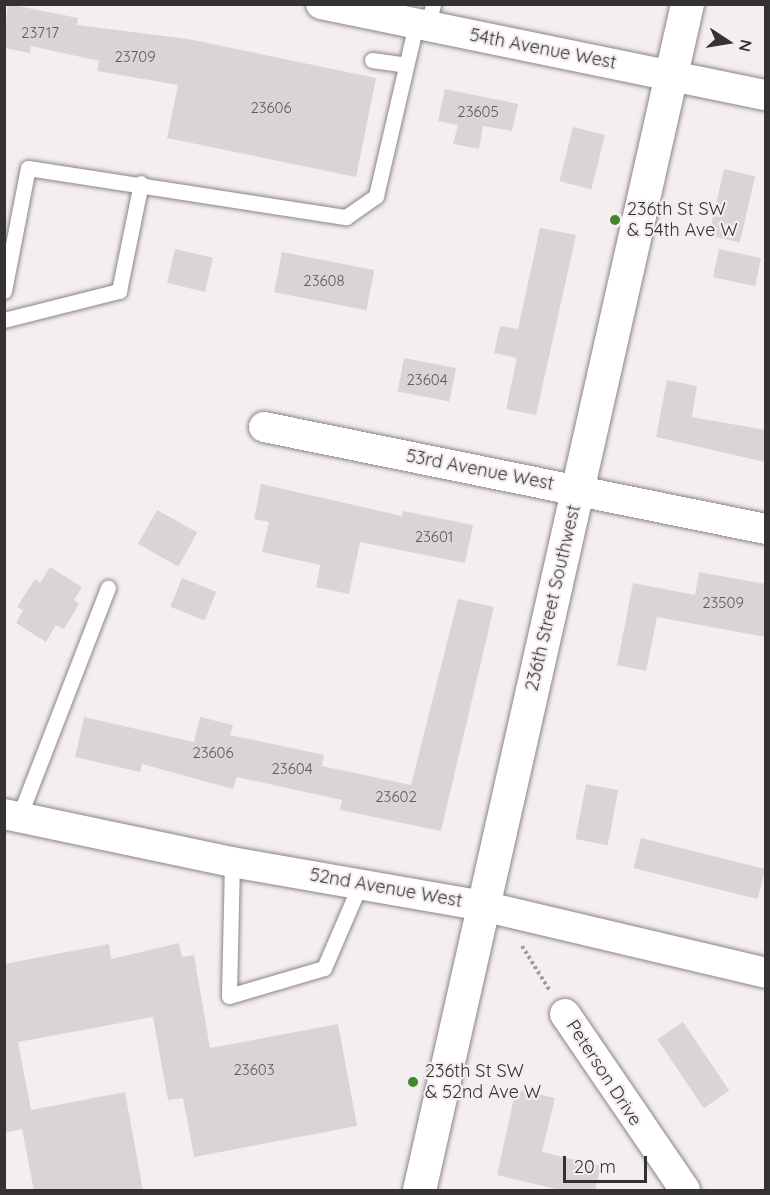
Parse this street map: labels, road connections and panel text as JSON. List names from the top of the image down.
{
  "streets": {
    "main road": ["236th Street Southwest"],
    "street": [
      "54th Avenue West",
      "53rd Avenue West",
      "52nd Avenue West",
      "Peterson Drive"
    ]
  },
  "crossings": [
    ["54th Avenue West", "236th Street Southwest"],
    ["53rd Avenue West", "236th Street Southwest"],
    ["236th Street Southwest", "52nd Avenue West"]
  ],
  "places": ["236th St SW & 54th Ave W", "236th St SW & 52nd Ave W"],
  "house_numbers": [
    "23717",
    "23709",
    "23606",
    "23605",
    "23608",
    "23604",
    "23601",
    "23509",
    "23606",
    "23604",
    "23602",
    "23603"
  ],
  "scale_bar": "20 m",
  "north": "right"
}
